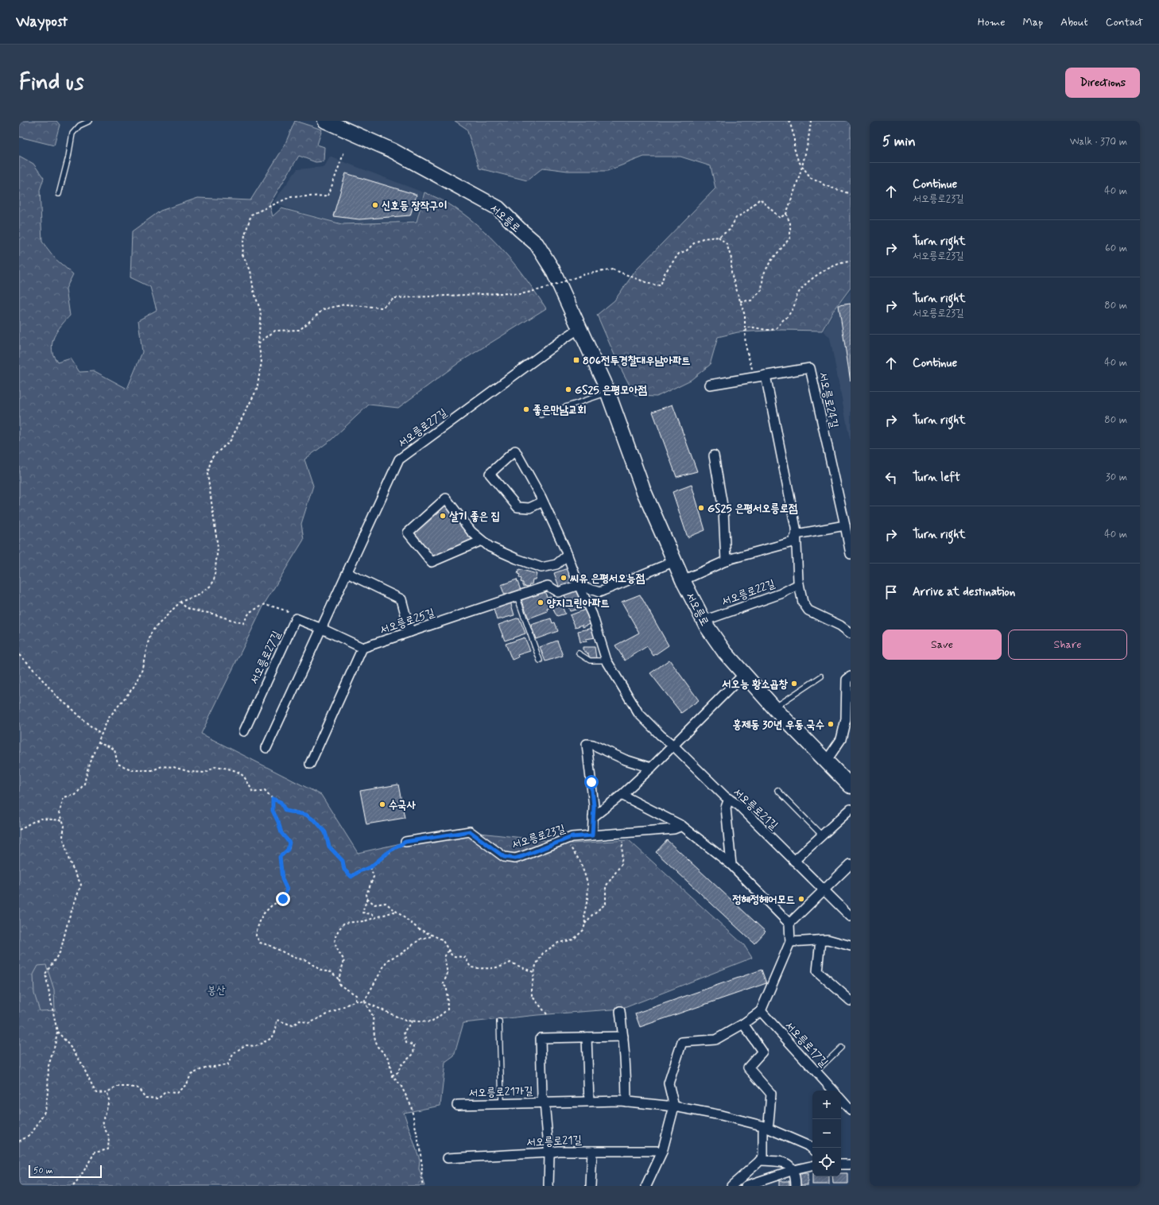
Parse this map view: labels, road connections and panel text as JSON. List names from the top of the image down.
{
  "streets": {
    "main road": ["서오릉로"],
    "street": [
      "서오릉로24길",
      "서오릉로27길",
      "서오릉로22길",
      "서오릉로25길",
      "서오릉로21길",
      "서오릉로23길",
      "서오릉로17길",
      "서오릉로21가길"
    ]
  },
  "crossings": [
    ["서오릉로", "서오릉로27길"],
    ["서오릉로", "서오릉로22길"]
  ],
  "parks": ["봉산"],
  "places": {
    "other": [
      "신호등 장작구이",
      "GS25 은평모아점",
      "좋은만남교회",
      "GS25 은평서오릉로점",
      "살기 좋은 집",
      "씨유 은평서오능점",
      "양지그린아파트",
      "서오능 황소곱창",
      "홍제동 30년 우동 국수",
      "수국사",
      "정혜정헤어모드"
    ],
    "transit": ["806전투경찰대우남아파트"]
  },
  "scale_bar": "50 m",
  "page": {
    "header": "Waypost",
    "nav": [
      "Home",
      "Map",
      "About",
      "Contact"
    ],
    "buttons": [
      "Directions",
      ["Save", "Share"]
    ],
    "title": "Find us",
    "heading": ["5 min", "Walk · 370 m"],
    "list": [
      ["Continue", "서오릉로23길", "40 m"],
      ["Turn right", "서오릉로23길", "60 m"],
      ["Turn right", "서오릉로23길", "80 m"],
      ["Continue", "40 m"],
      ["Turn right", "80 m"],
      ["Turn left", "30 m"],
      ["Turn right", "40 m"],
      "Arrive at destination"
    ],
    "map_buttons": ["+", "−"],
    "scale": "50 m"
  }
}
